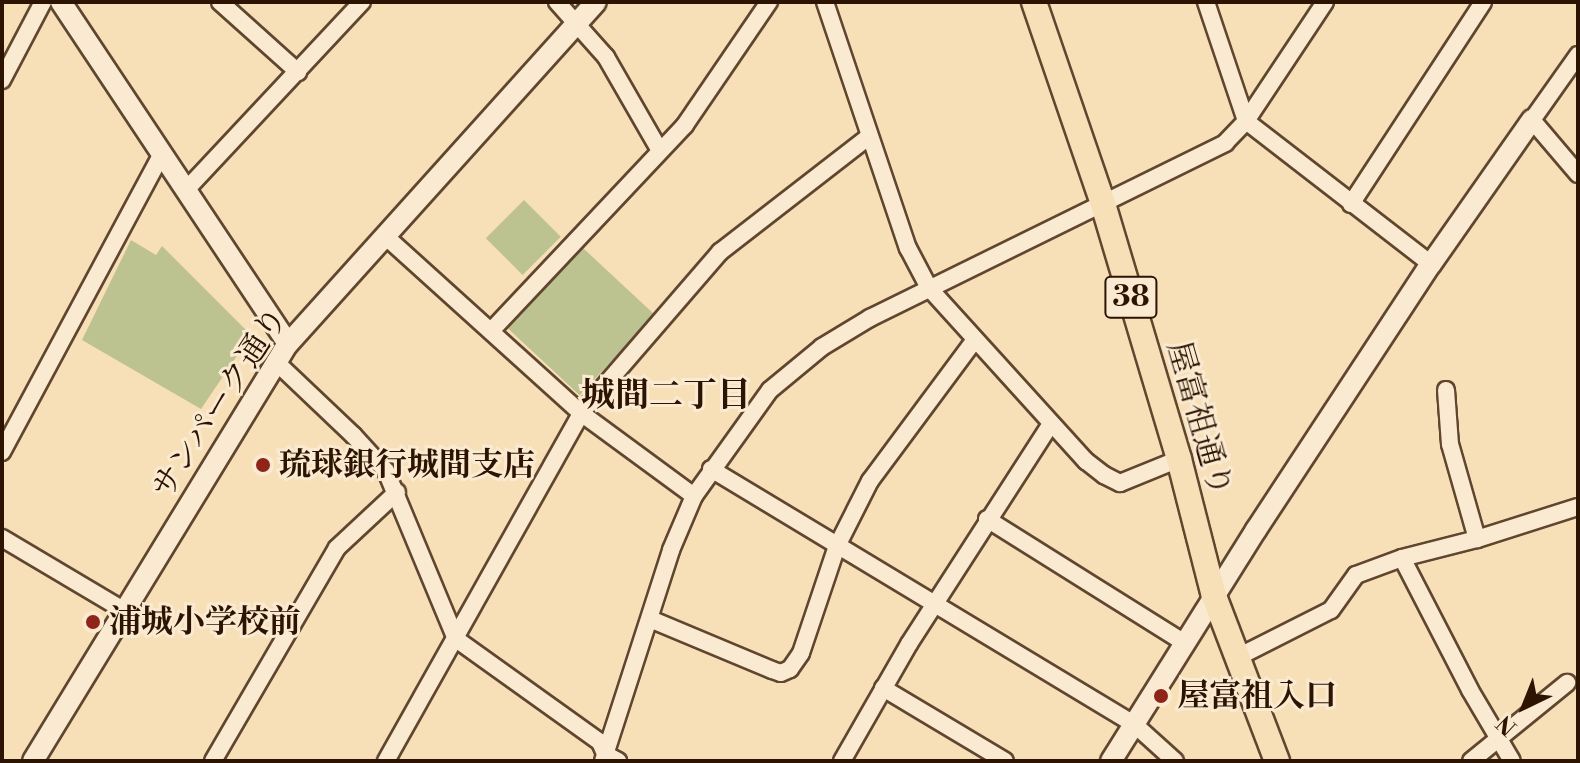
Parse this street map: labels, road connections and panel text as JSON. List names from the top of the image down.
{
  "streets": {
    "main road": ["38", "屋富祖通り"],
    "street": ["サンパーク通り"]
  },
  "districts": ["城間二丁目"],
  "places": ["琉球銀行城間支店", "浦城小学校前", "屋富祖入口"],
  "north": "bottom left"
}
